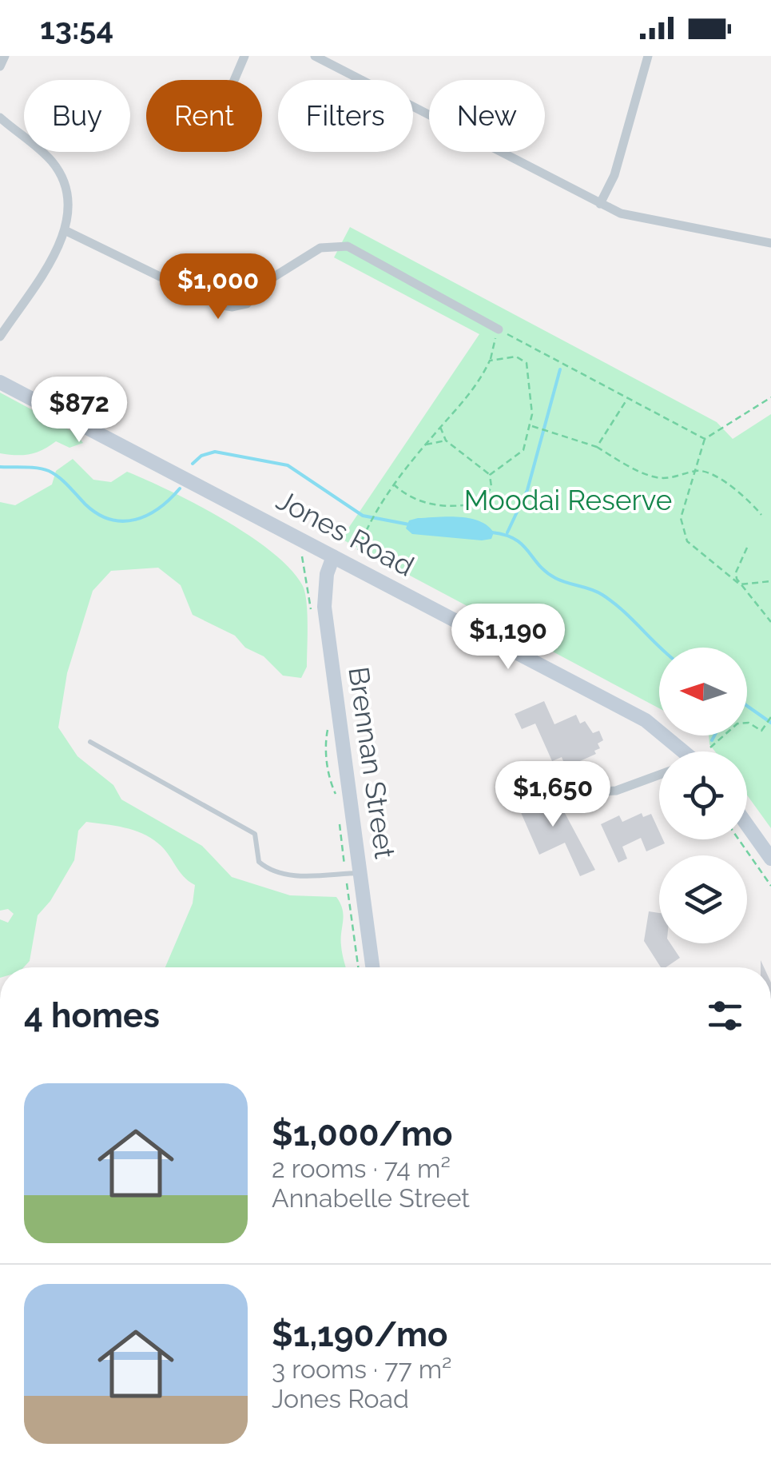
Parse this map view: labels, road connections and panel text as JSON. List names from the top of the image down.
{
  "streets": {
    "street": ["Jones Road", "Brennan Street"]
  },
  "crossings": [
    ["Jones Road", "Brennan Street"]
  ],
  "parks": ["Moodai Reserve"],
  "north": "left",
  "page": {
    "status": "13:54",
    "chip": [
      "Buy",
      "Rent",
      "Filters",
      "New"
    ],
    "price": [
      "$1,000",
      "$872",
      "$1,190",
      "$1,650"
    ],
    "heading": "4 homes",
    "list": [
      {
        "name": "$1,000/mo",
        "note": "2 rooms · 74 m² · Annabelle Street"
      },
      {
        "name": "$1,190/mo",
        "note": "3 rooms · 77 m² · Jones Road"
      }
    ]
  }
}
